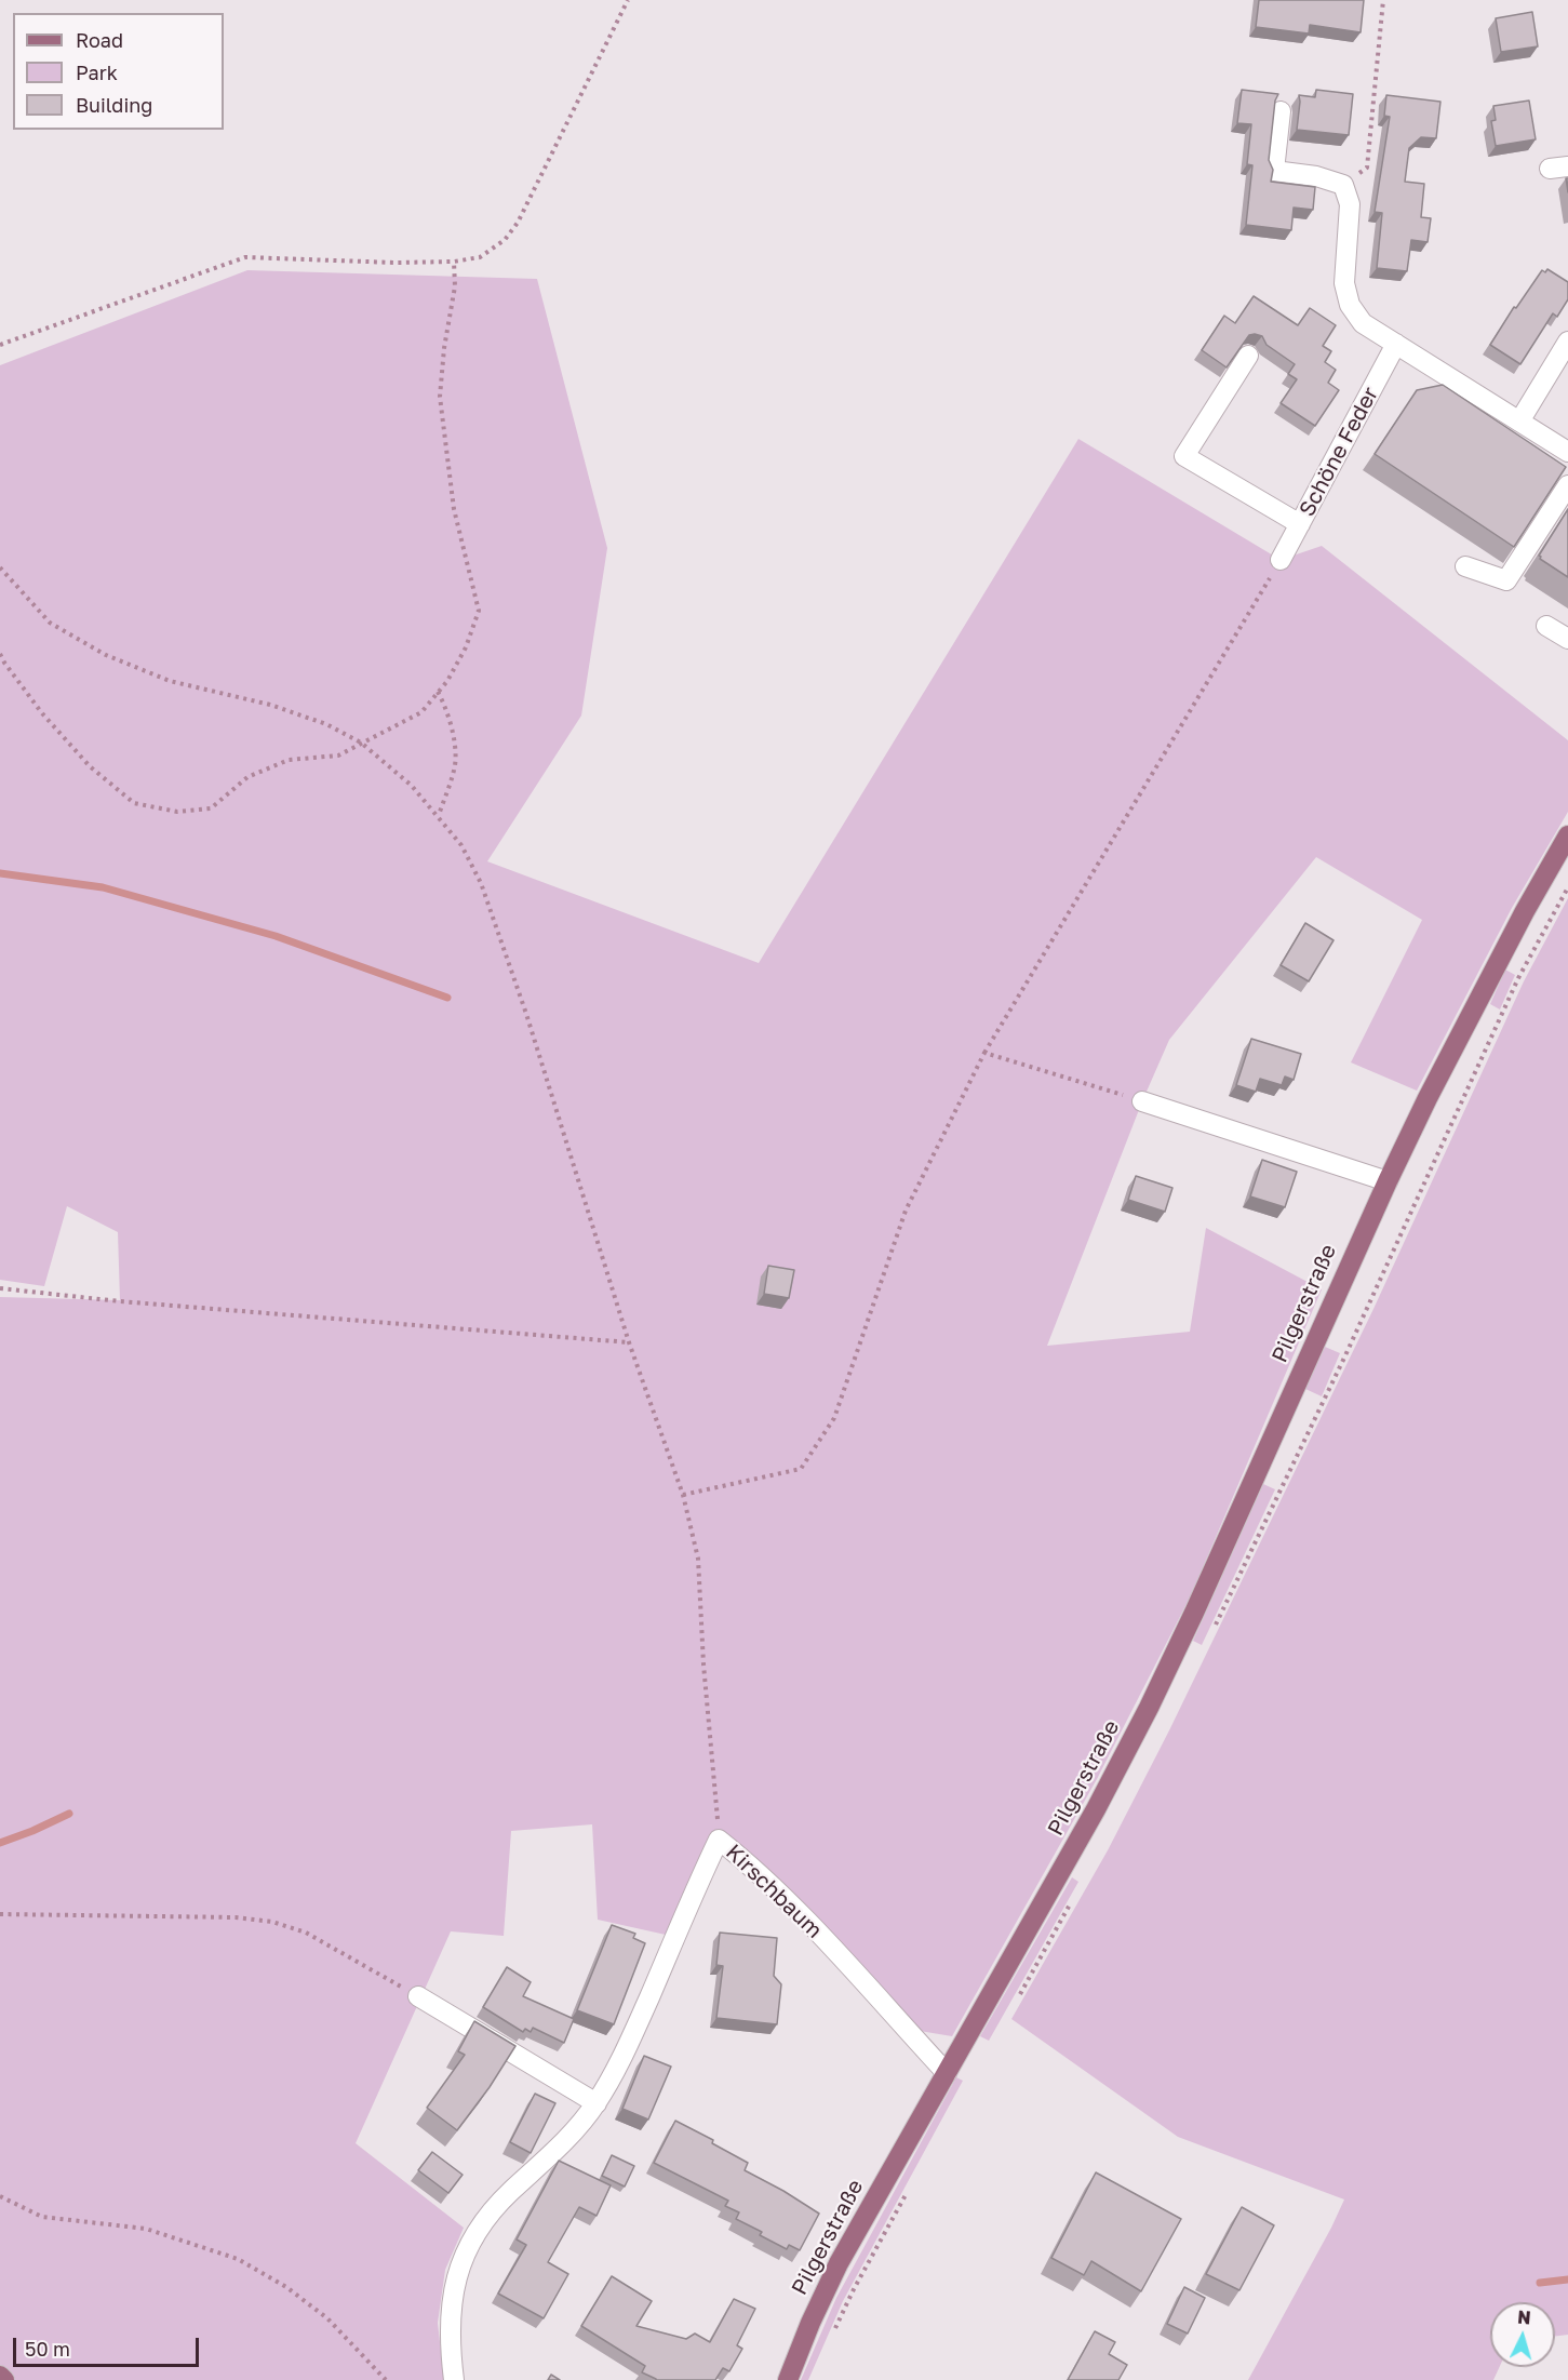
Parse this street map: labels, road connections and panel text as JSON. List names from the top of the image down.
{
  "streets": {
    "main road": ["Pilgerstraße"],
    "street": ["Schöne Feder", "Kirschbaum"]
  },
  "crossings": [
    ["Pilgerstraße", "Kirschbaum"]
  ],
  "legend": ["Road", "Park", "Building"],
  "scale_bar": "50 m",
  "north": "top"
}
